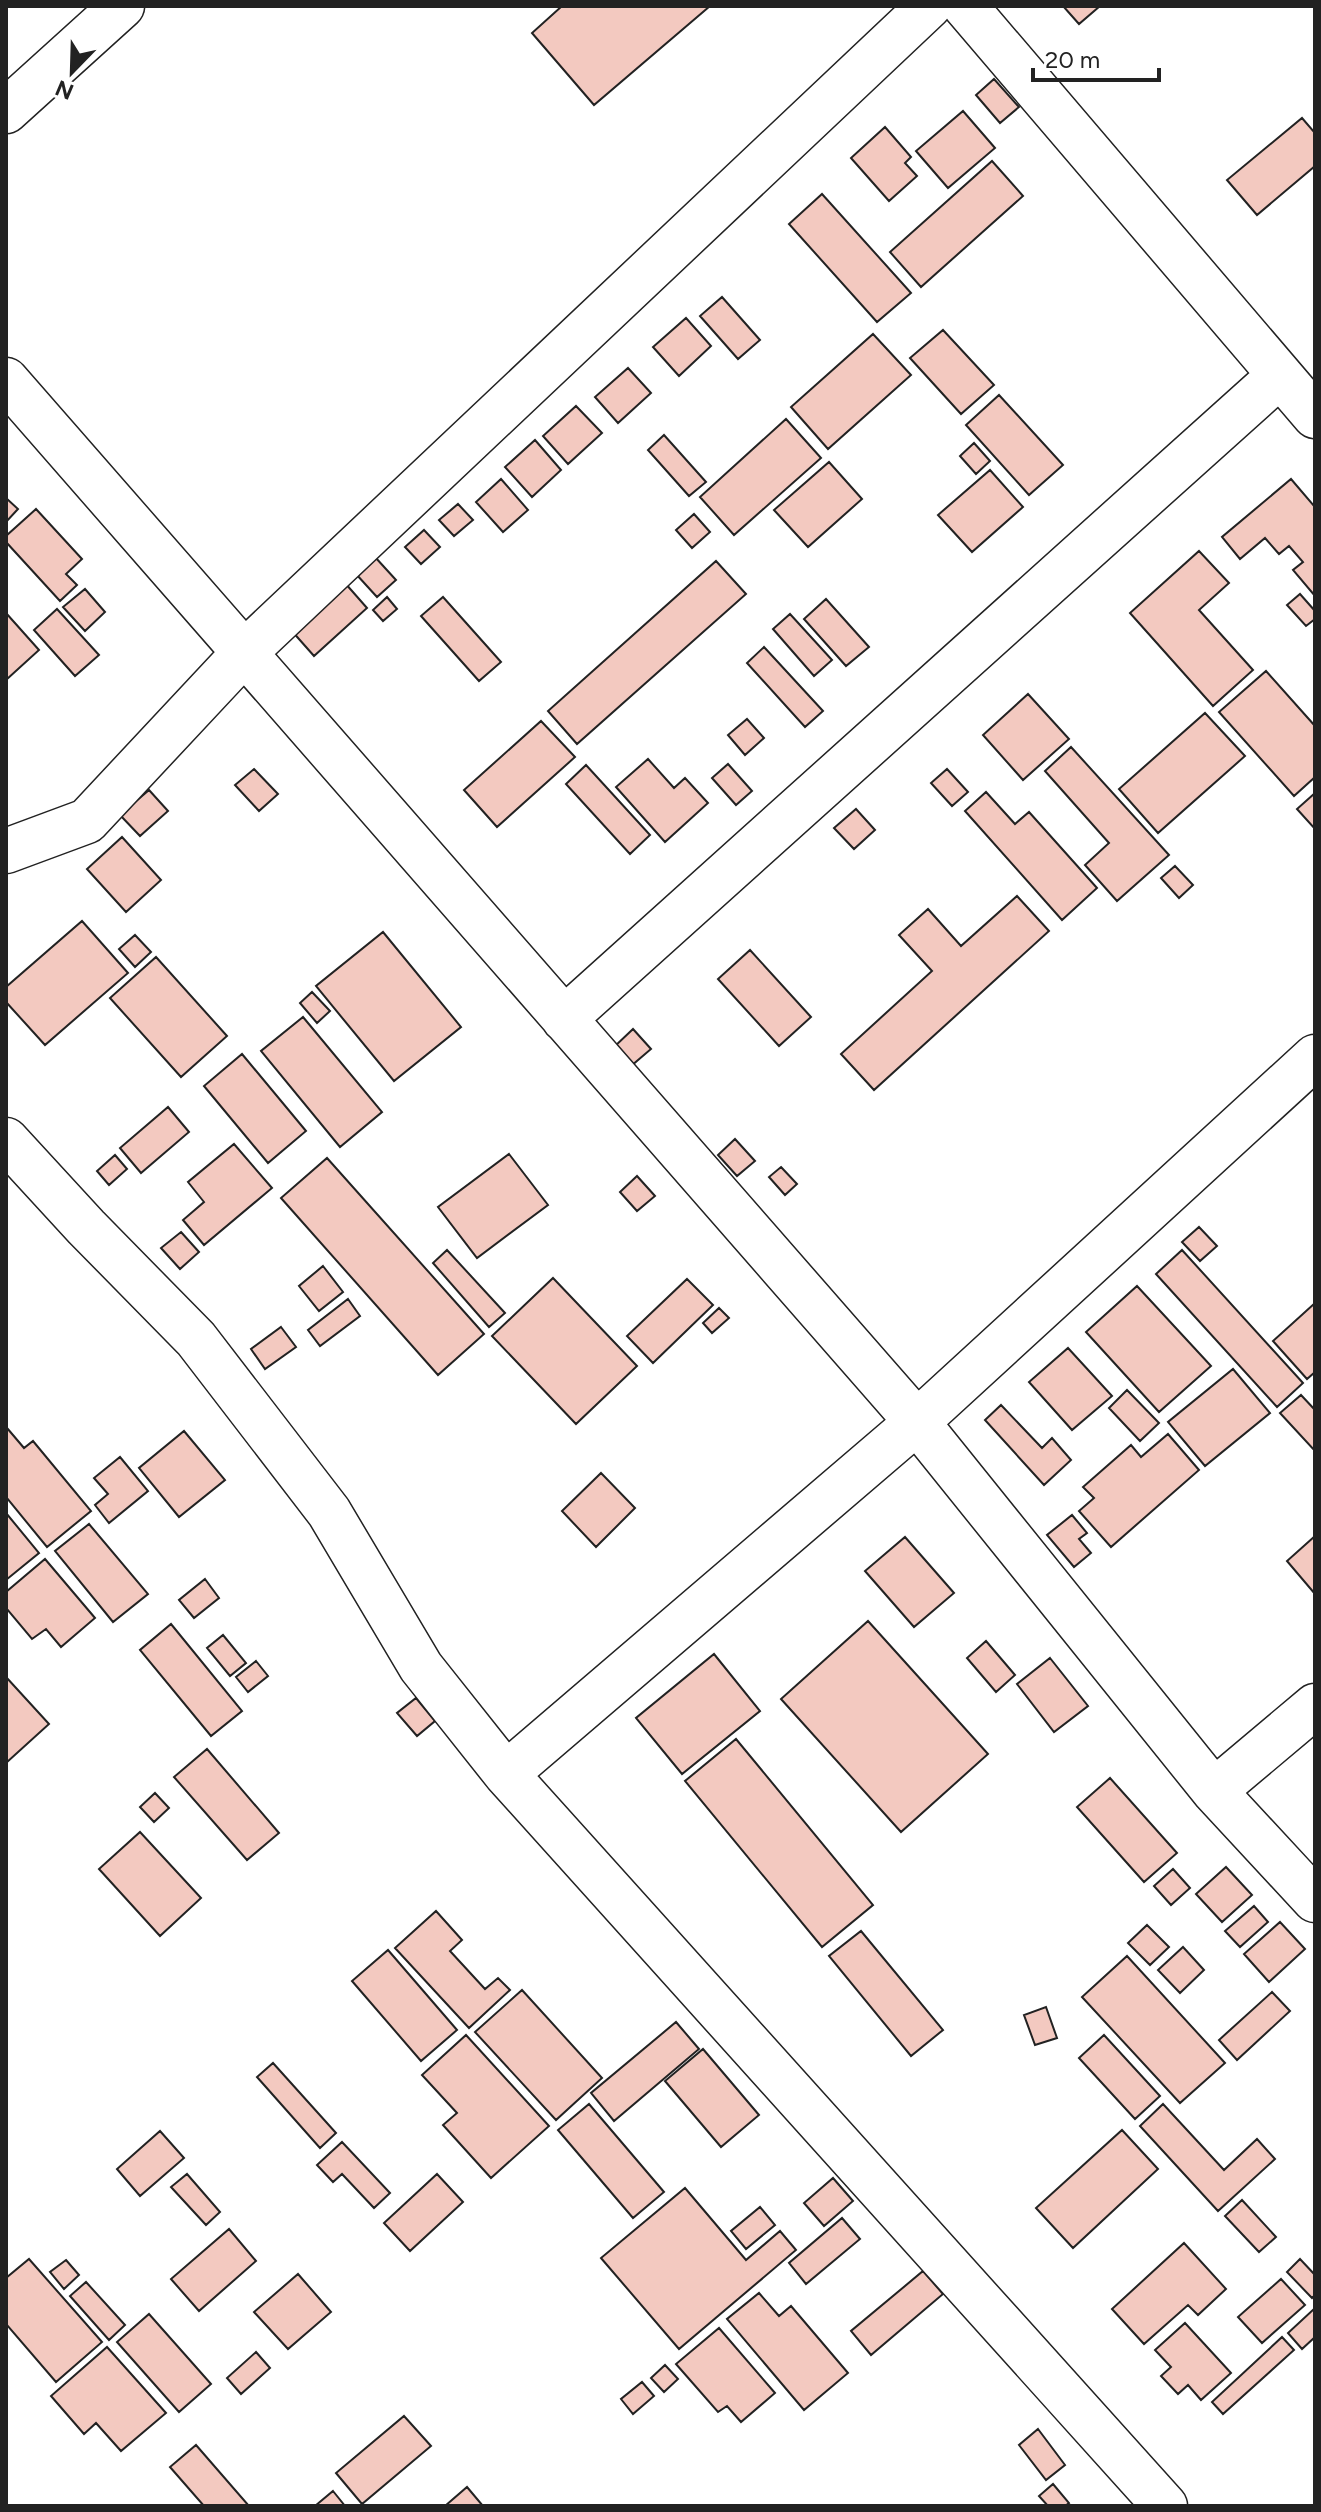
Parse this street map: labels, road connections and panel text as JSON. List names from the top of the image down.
{
  "scale_bar": "20 m",
  "north": "bottom left"
}
